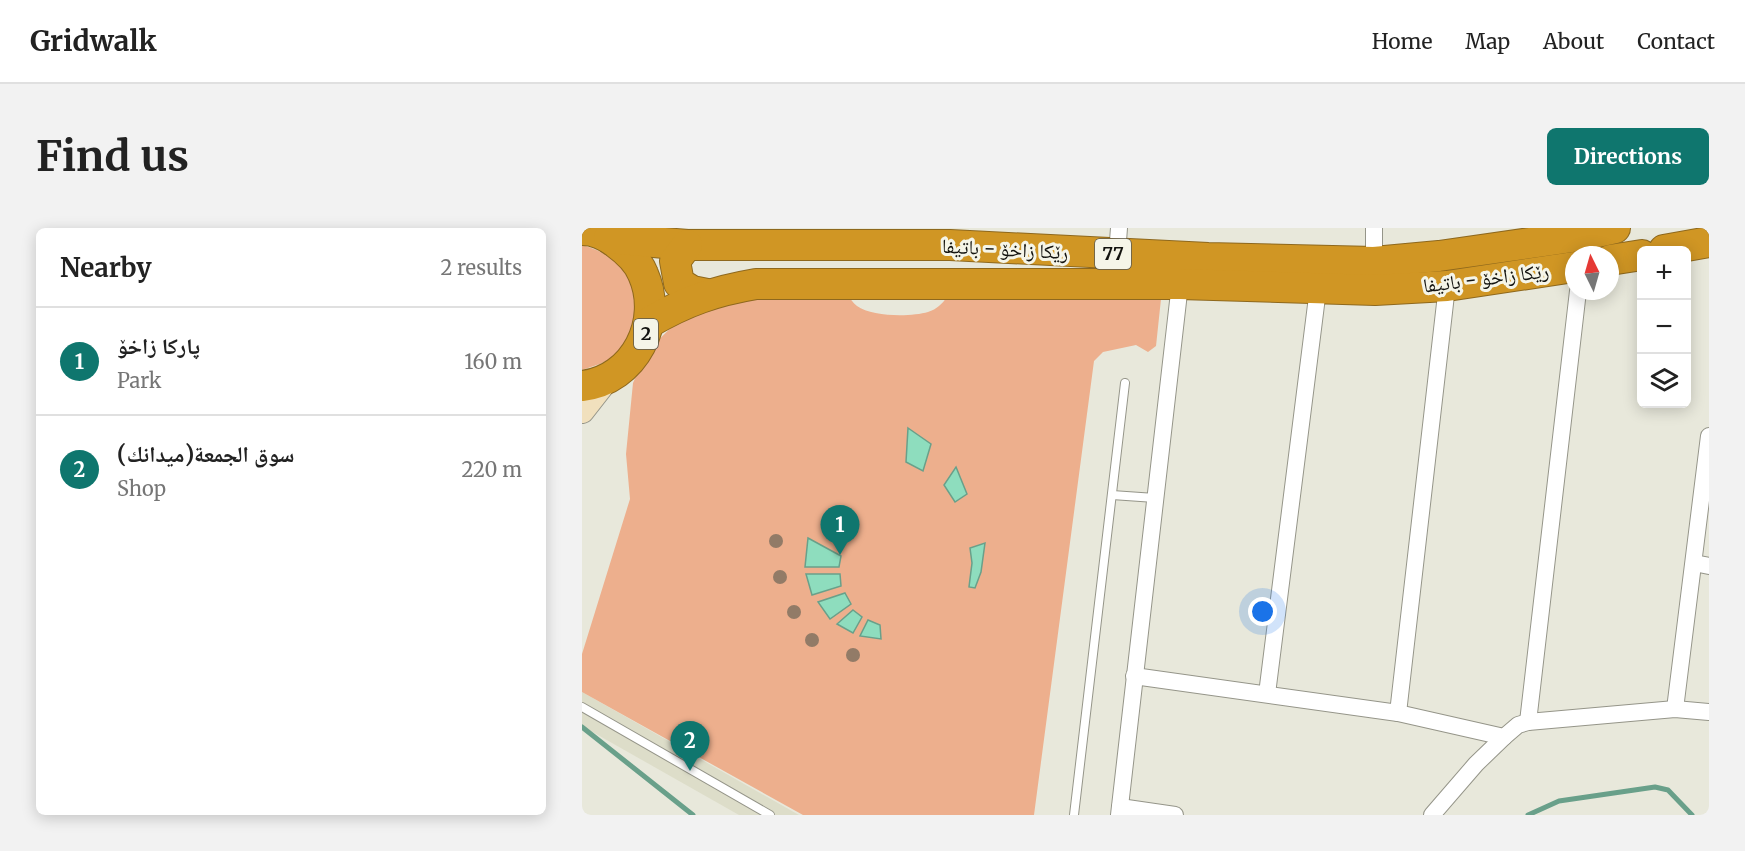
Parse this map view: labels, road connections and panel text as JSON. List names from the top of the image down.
{
  "streets": {
    "highway": ["رێکا زاخۆ - باتیفا", "77", "2"]
  },
  "crossings": [
    ["رێکا زاخۆ - باتیفا", "2"]
  ],
  "north": "top",
  "page": {
    "header": "Gridwalk",
    "nav": [
      "Home",
      "Map",
      "About",
      "Contact"
    ],
    "buttons": "Directions",
    "title": "Find us",
    "heading": ["Nearby", "2 results"],
    "map_buttons": ["+", "−"],
    "list": [
      {
        "mark": "1",
        "name": "پارکا زاخۆ",
        "note": "Park",
        "value": "160 m"
      },
      {
        "mark": "2",
        "name": "سوق الجمعة(ميدانك)",
        "note": "Shop",
        "value": "220 m"
      }
    ],
    "pins": ["1", "2"]
  }
}
